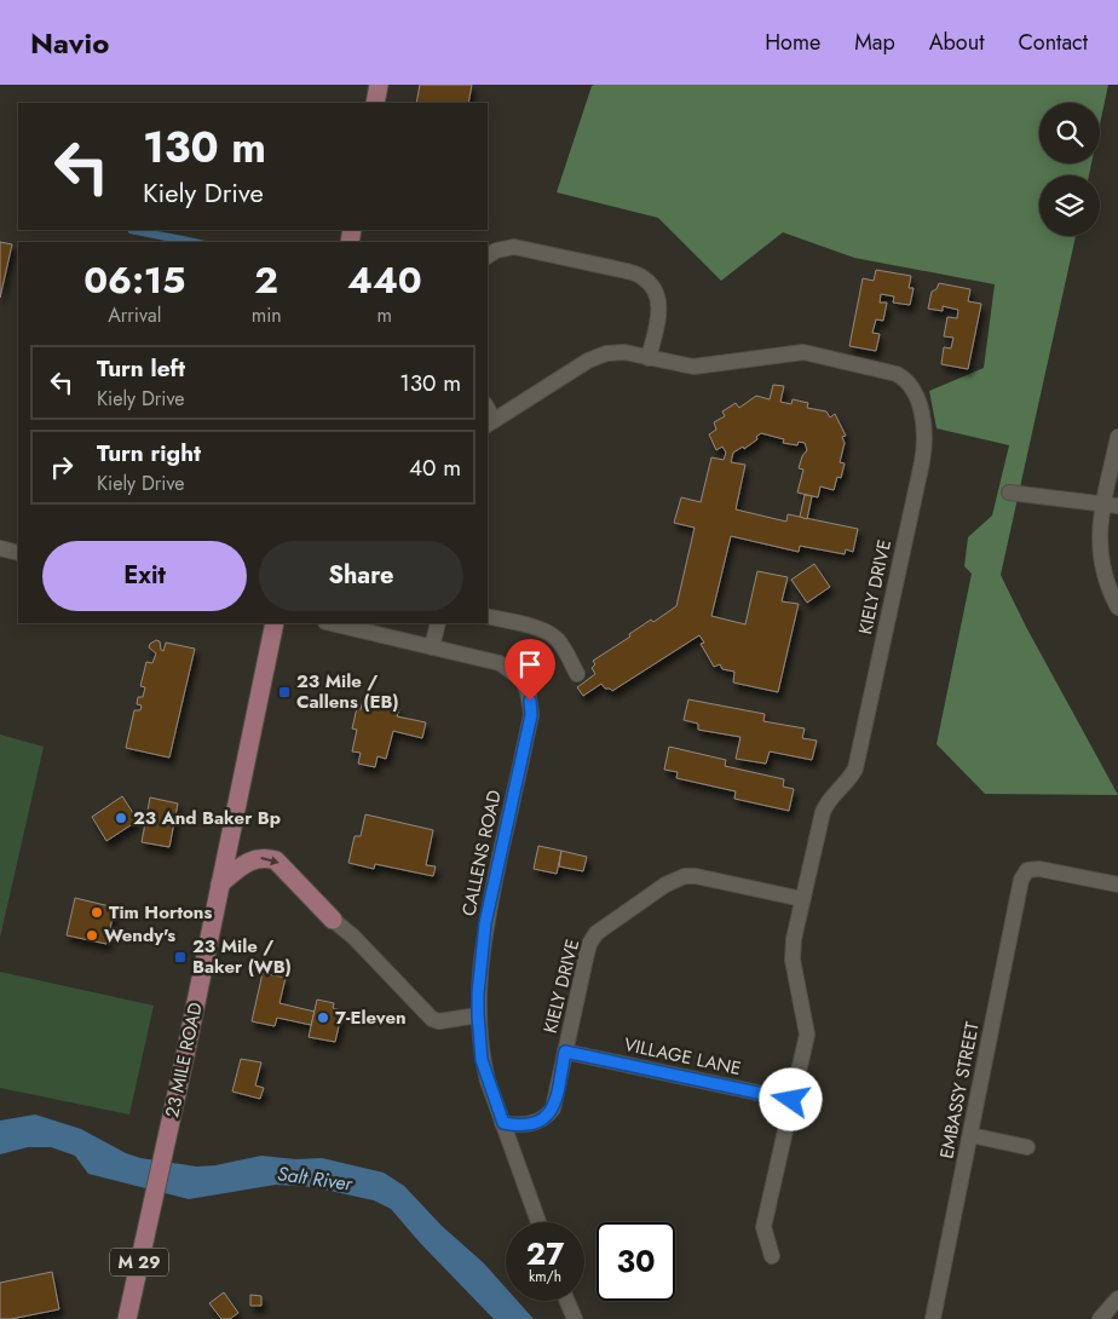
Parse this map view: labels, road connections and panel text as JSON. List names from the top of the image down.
{
  "streets": {
    "main road": ["23 MILE ROAD", "M 29"],
    "street": [
      "KIELY DRIVE",
      "CALLENS ROAD",
      "VILLAGE LANE",
      "EMBASSY STREET"
    ]
  },
  "crossings": [
    ["KIELY DRIVE", "CALLENS ROAD"],
    ["KIELY DRIVE", "VILLAGE LANE"]
  ],
  "water": ["Salt River"],
  "places": {
    "transit": ["23 Mile / Callens (EB)", "23 Mile / Baker (WB)"],
    "other": [
      "23 And Baker Bp",
      "Tim Hortons",
      "Wendy's",
      "7-Eleven"
    ]
  },
  "page": {
    "header": "Navio",
    "nav": [
      "Home",
      "Map",
      "About",
      "Contact"
    ],
    "turn": ["130 m", "Kiely Drive"],
    "eta": [
      "06:15",
      "Arrival",
      "2",
      "min",
      "440",
      "m"
    ],
    "list": [
      {
        "name": "Turn left",
        "note": "Kiely Drive",
        "value": "130 m"
      },
      {
        "name": "Turn right",
        "note": "Kiely Drive",
        "value": "40 m"
      }
    ],
    "buttons": ["Exit", "Share"],
    "speed": "27 km/h",
    "limit": "30"
  }
}
